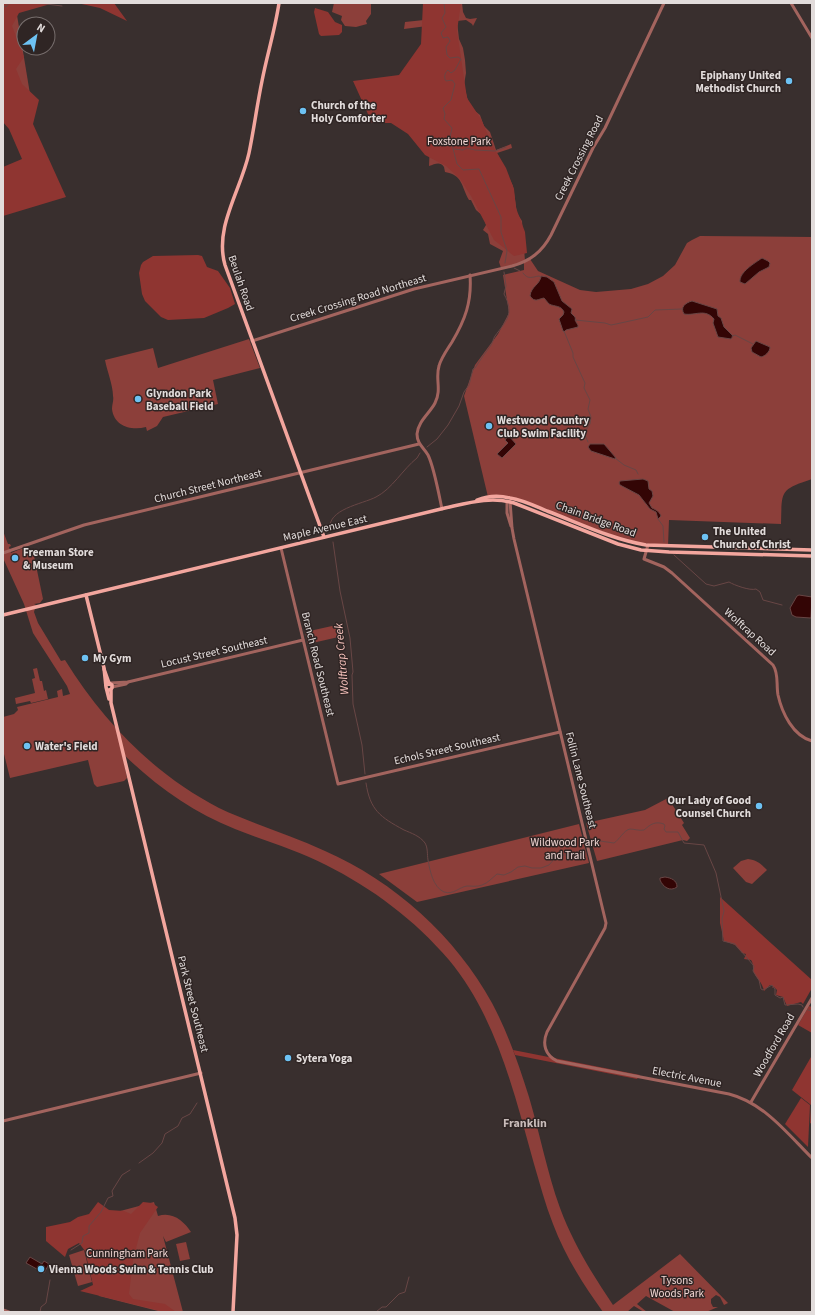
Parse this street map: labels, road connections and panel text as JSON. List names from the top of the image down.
{
  "streets": {
    "main road": [
      "Beulah Road",
      "Chain Bridge Road",
      "Maple Avenue East",
      "Park Street Southeast"
    ],
    "street": [
      "Creek Crossing Road",
      "Creek Crossing Road Northeast",
      "Church Street Northeast",
      "Wolftrap Road",
      "Locust Street Southeast",
      "Branch Road Southeast",
      "Echols Street Southeast",
      "Follin Lane Southeast",
      "Woodford Road",
      "Electric Avenue"
    ]
  },
  "crossings": [
    ["Creek Crossing Road", "Creek Crossing Road Northeast"],
    ["Beulah Road", "Creek Crossing Road Northeast"],
    ["Beulah Road", "Church Street Northeast"],
    ["Beulah Road", "Maple Avenue East"],
    ["Chain Bridge Road", "Maple Avenue East"],
    ["Chain Bridge Road", "Follin Lane Southeast"],
    ["Maple Avenue East", "Wolftrap Road"],
    ["Maple Avenue East", "Branch Road Southeast"],
    ["Maple Avenue East", "Follin Lane Southeast"],
    ["Maple Avenue East", "Park Street Southeast"],
    ["Locust Street Southeast", "Branch Road Southeast"],
    ["Locust Street Southeast", "Park Street Southeast"],
    ["Branch Road Southeast", "Echols Street Southeast"],
    ["Echols Street Southeast", "Follin Lane Southeast"],
    ["Follin Lane Southeast", "Electric Avenue"],
    ["Woodford Road", "Electric Avenue"]
  ],
  "districts": ["Franklin"],
  "water": ["Wolftrap Creek"],
  "parks": [
    "Foxstone Park",
    "Wildwood Park and Trail",
    "Cunningham Park",
    "Tysons Woods Park"
  ],
  "places": [
    "Epiphany United Methodist Church",
    "Church of the Holy Comforter",
    "Glyndon Park Baseball Field",
    "Westwood Country Club Swim Facility",
    "The United Church of Christ",
    "Freeman Store & Museum",
    "My Gym",
    "Water's Field",
    "Our Lady of Good Counsel Church",
    "Sytera Yoga",
    "Vienna Woods Swim & Tennis Club"
  ],
  "north": "top right"
}
